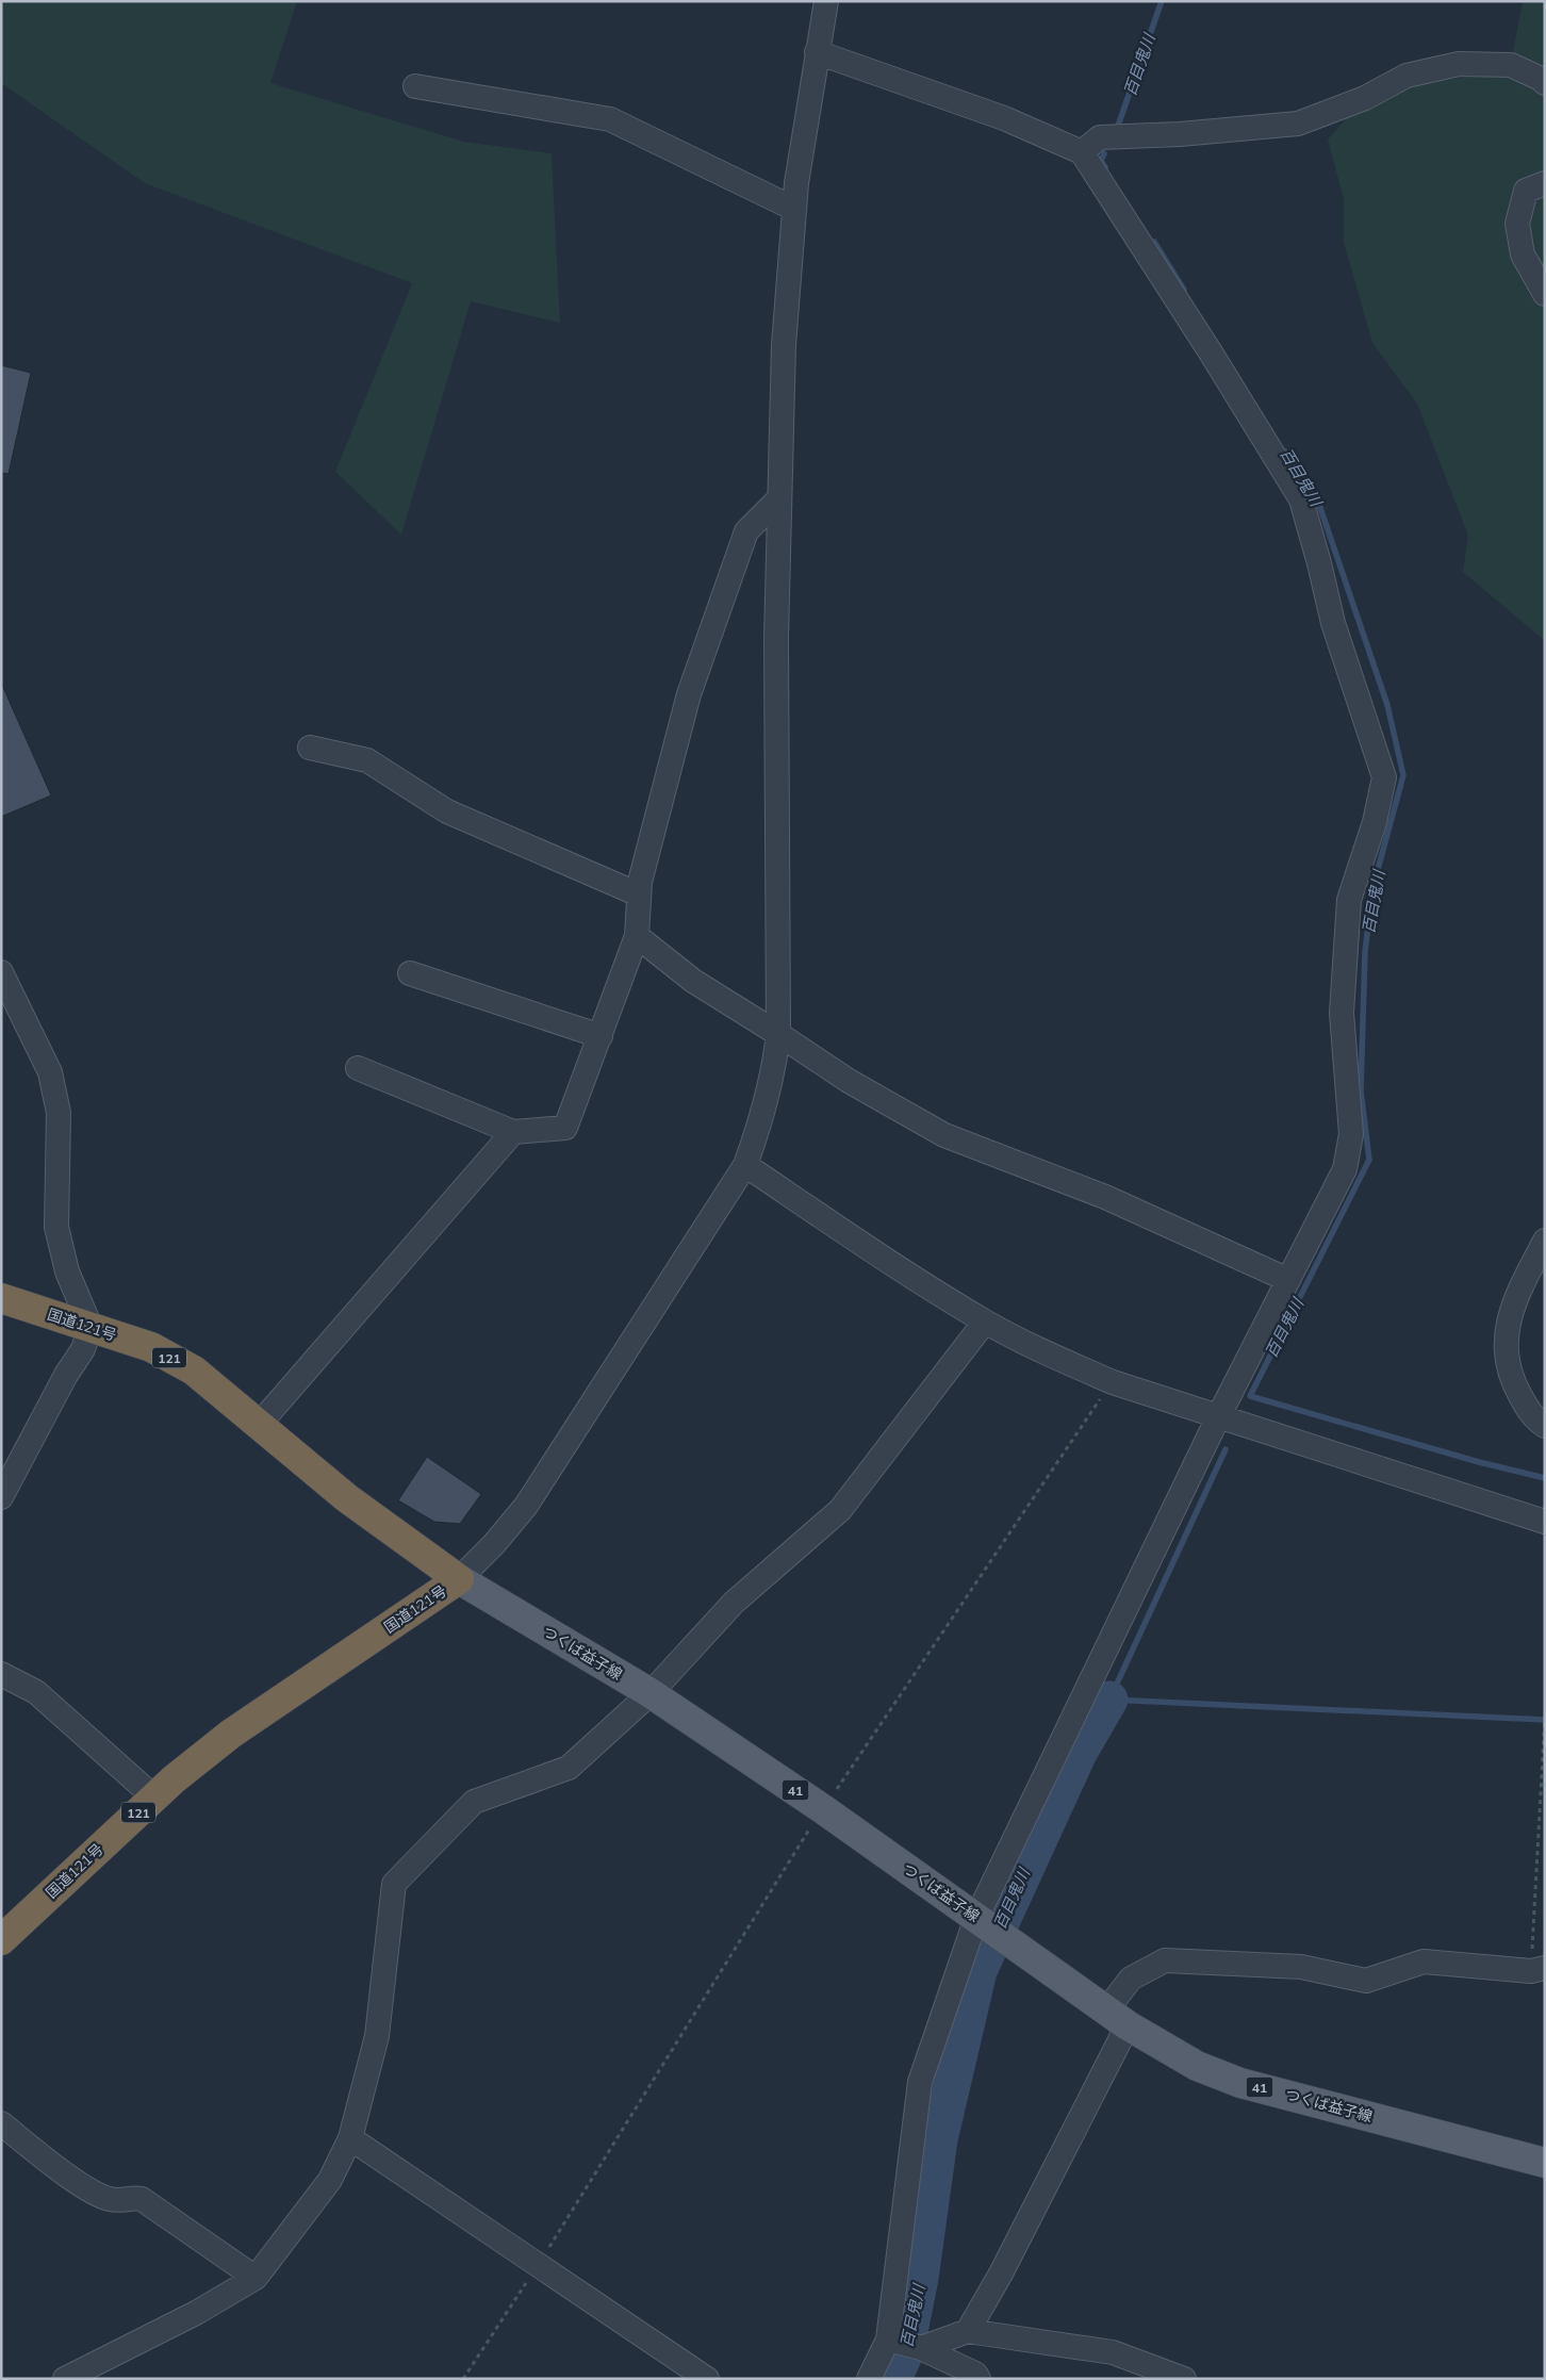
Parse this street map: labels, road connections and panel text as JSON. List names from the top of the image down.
{
  "streets": {
    "highway": ["国道121号", "121"],
    "main road": ["つくば益子線", "41"]
  },
  "crossings": [
    ["国道121号", "つくば益子線"]
  ],
  "water": ["百目鬼川"]
}
